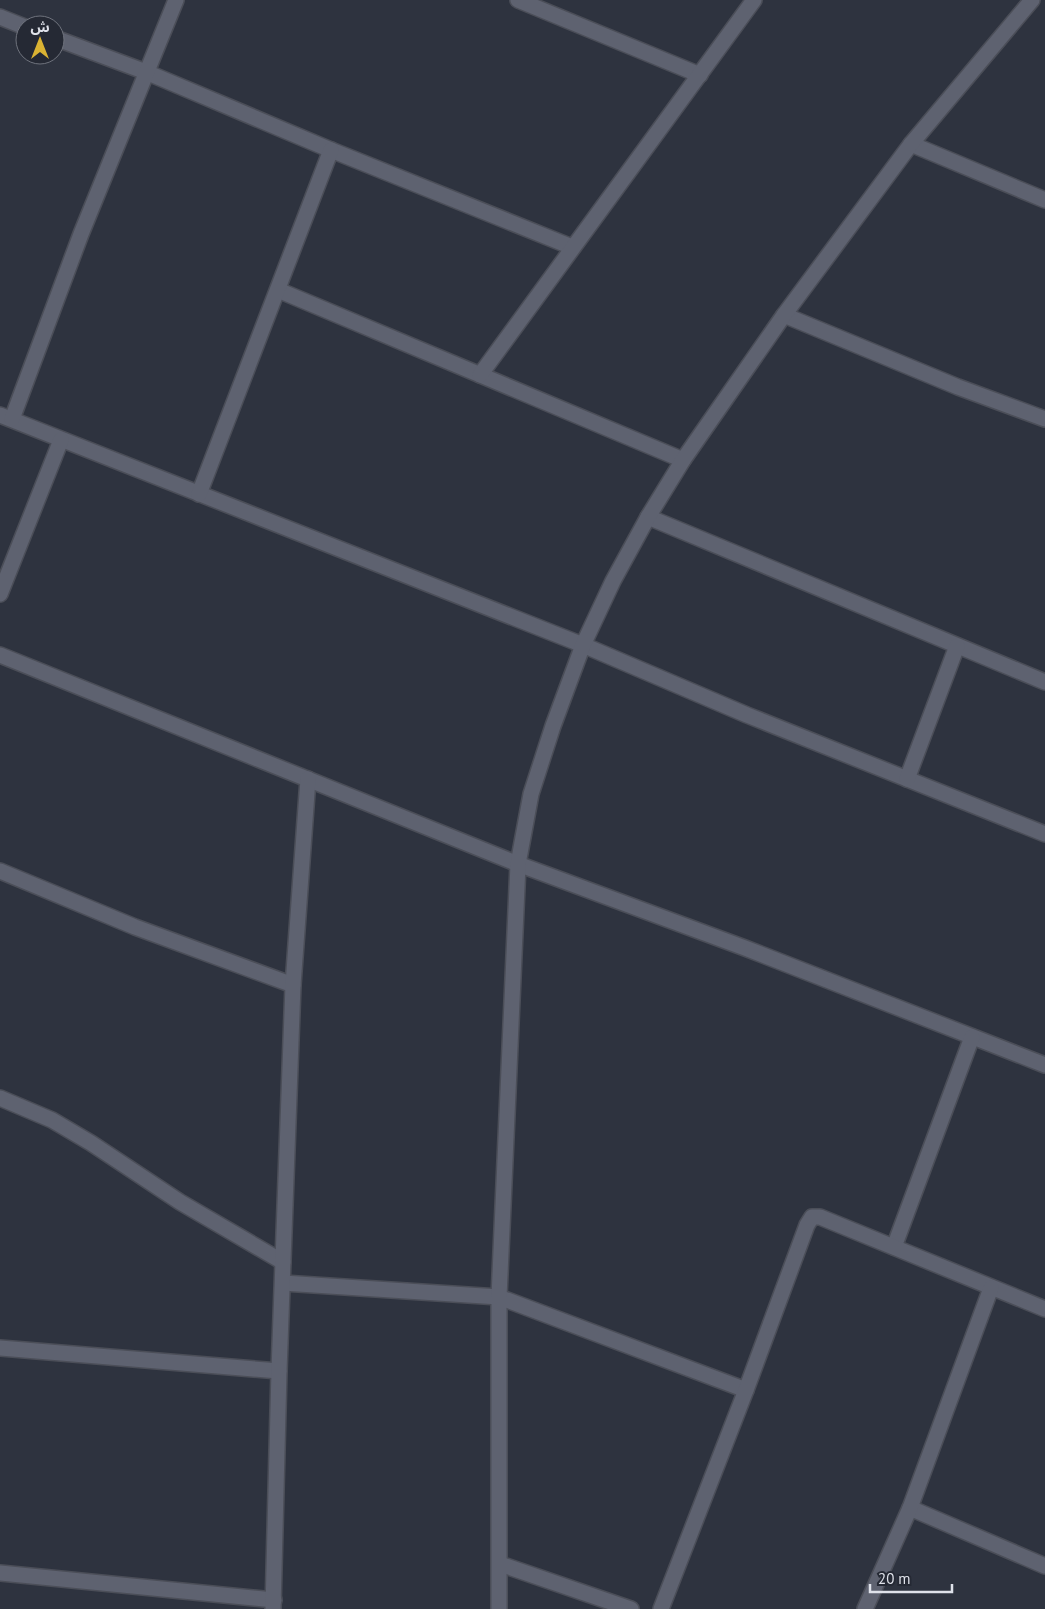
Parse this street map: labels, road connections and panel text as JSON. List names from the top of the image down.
{
  "scale_bar": "20 m",
  "north": "top"
}
